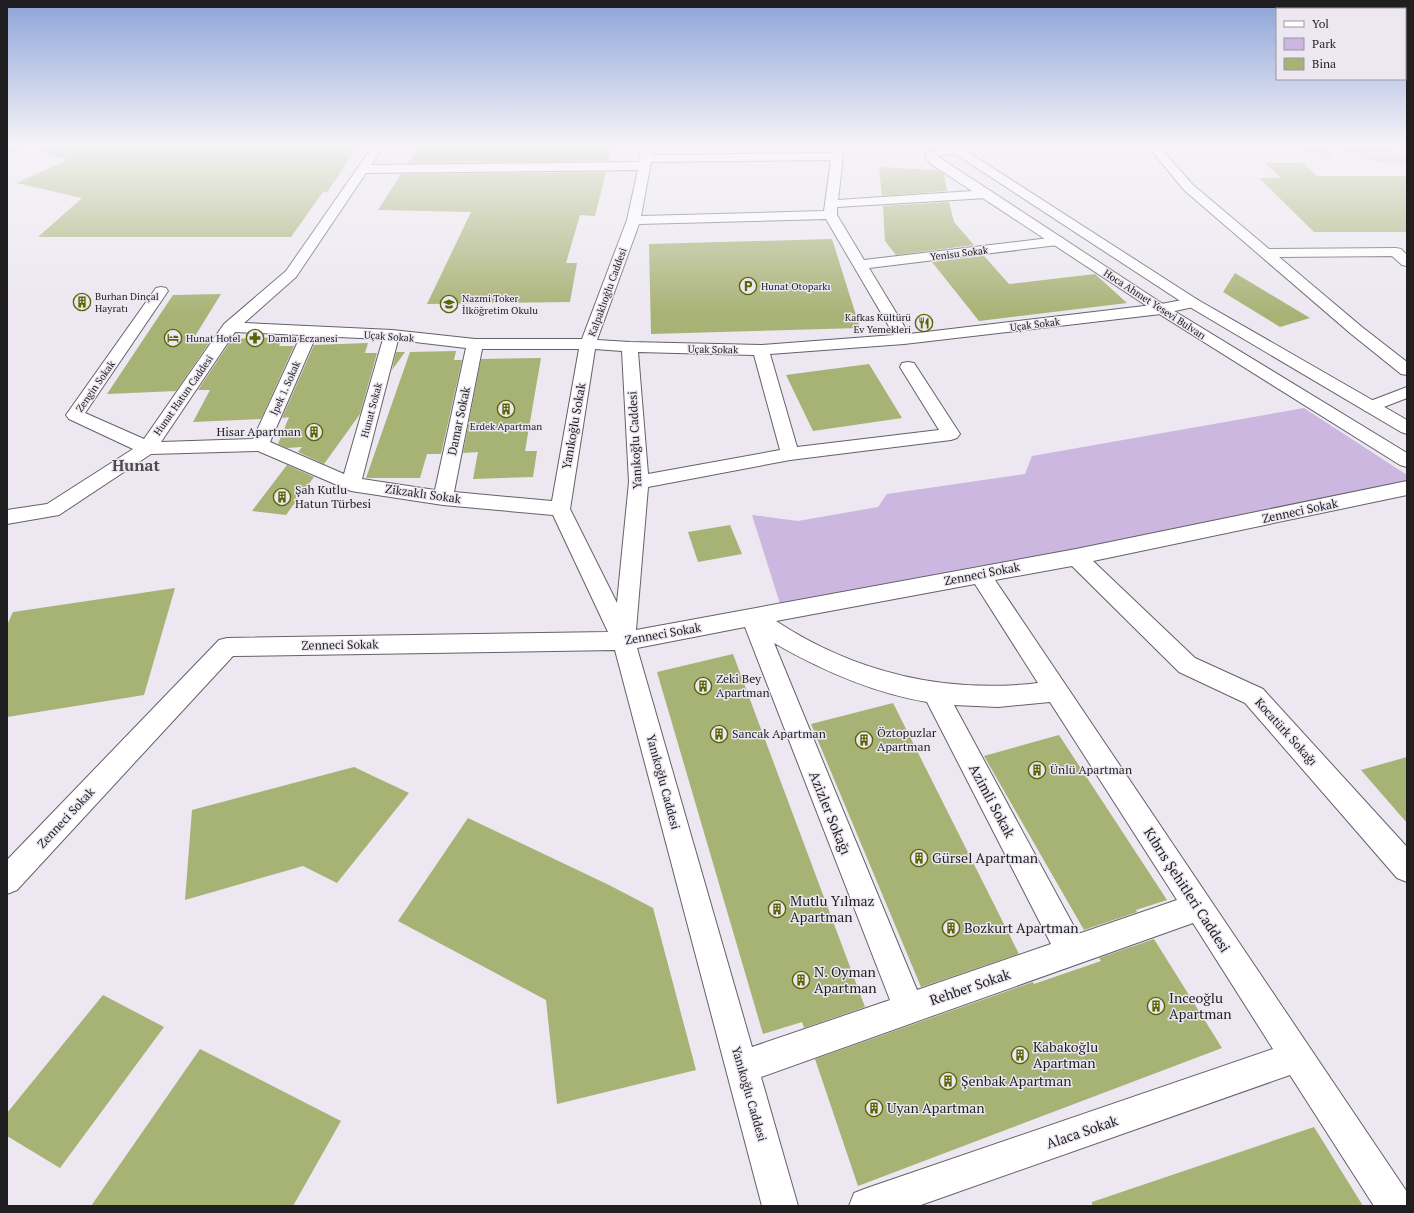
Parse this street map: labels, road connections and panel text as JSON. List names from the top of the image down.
{
  "streets": {
    "street": [
      "Yenisu Sokak",
      "Kalpaklıoğlu Caddesi",
      "Hoca Ahmet Yesevi Bulvarı",
      "Uçak Sokak",
      "Zengin Sokak",
      "İpek 1. Sokak",
      "Hunat Hatun Caddesi",
      "Hunat Sokak",
      "Damar Sokak",
      "Yanıkoğlu Sokak",
      "Yanıkoğlu Caddesi",
      "Zikzaklı Sokak",
      "Zenneci Sokak",
      "Kocatürk Sokağı",
      "Azimli Sokak",
      "Azizler Sokağı",
      "Kıbrıs Şehitleri Caddesi",
      "Rehber Sokak",
      "Alaca Sokak"
    ]
  },
  "crossings": [
    ["Yenisu Sokak", "Hoca Ahmet Yesevi Bulvarı"],
    ["Kalpaklıoğlu Caddesi", "Uçak Sokak"],
    ["Kalpaklıoğlu Caddesi", "Yanıkoğlu Sokak"],
    ["Hoca Ahmet Yesevi Bulvarı", "Uçak Sokak"],
    ["Uçak Sokak", "İpek 1. Sokak"],
    ["Uçak Sokak", "Hunat Hatun Caddesi"],
    ["Uçak Sokak", "Hunat Sokak"],
    ["Uçak Sokak", "Damar Sokak"],
    ["Uçak Sokak", "Yanıkoğlu Sokak"],
    ["Uçak Sokak", "Yanıkoğlu Caddesi"],
    ["Zengin Sokak", "Hunat Hatun Caddesi"],
    ["Zengin Sokak", "Zikzaklı Sokak"],
    ["İpek 1. Sokak", "Zikzaklı Sokak"],
    ["Hunat Hatun Caddesi", "Zikzaklı Sokak"],
    ["Hunat Sokak", "Zikzaklı Sokak"],
    ["Damar Sokak", "Zikzaklı Sokak"],
    ["Yanıkoğlu Sokak", "Zikzaklı Sokak"],
    ["Yanıkoğlu Caddesi", "Zenneci Sokak"],
    ["Yanıkoğlu Caddesi", "Rehber Sokak"],
    ["Zenneci Sokak", "Kocatürk Sokağı"],
    ["Zenneci Sokak", "Azizler Sokağı"],
    ["Zenneci Sokak", "Kıbrıs Şehitleri Caddesi"],
    ["Azimli Sokak", "Rehber Sokak"],
    ["Azizler Sokağı", "Rehber Sokak"],
    ["Kıbrıs Şehitleri Caddesi", "Rehber Sokak"],
    ["Kıbrıs Şehitleri Caddesi", "Alaca Sokak"]
  ],
  "districts": ["Hunat"],
  "places": {
    "parking": ["Hunat Otoparkı"],
    "building": [
      "Burhan Dinçal Hayratı",
      "Erdek Apartman",
      "Hisar Apartman",
      "Şah Kutlu Hatun Türbesi",
      "Zeki Bey Apartman",
      "Sancak Apartman",
      "Öztopuzlar Apartman",
      "Ünlü Apartman",
      "Gürsel Apartman",
      "Mutlu Yılmaz Apartman",
      "Bozkurt Apartman",
      "N. Oyman Apartman",
      "Inceoğlu Apartman",
      "Kabakoğlu Apartman",
      "Şenbak Apartman",
      "Uyan Apartman"
    ],
    "school or university": ["Nazmi Toker İlköğretim Okulu"],
    "restaurant": ["Kafkas Kültürü Ev Yemekleri"],
    "hotel": ["Hunat Hotel"],
    "pharmacy": ["Damla Eczanesi"]
  },
  "legend": ["Yol", "Park", "Bina"]
}
